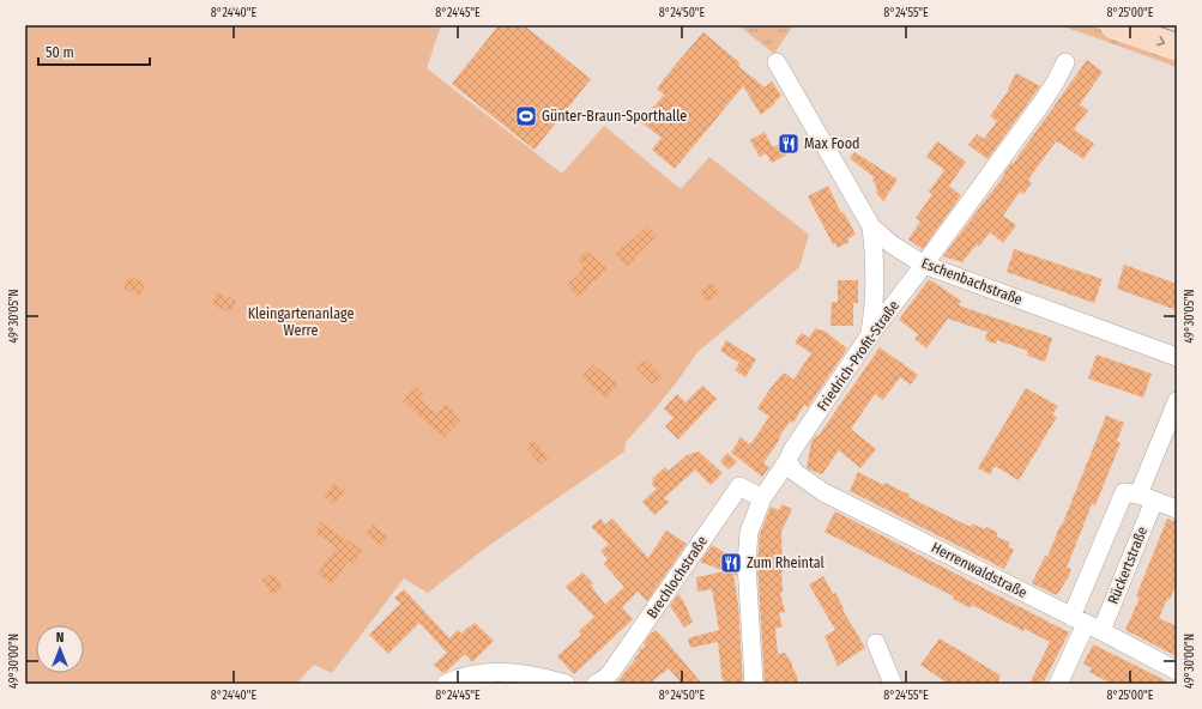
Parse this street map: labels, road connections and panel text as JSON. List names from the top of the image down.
{
  "streets": {
    "street": [
      "Eschenbachstraße",
      "Friedrich-Profit-Straße",
      "Rückertstraße",
      "Herrenwaldstraße",
      "Brechlochstraße"
    ]
  },
  "crossings": [
    ["Eschenbachstraße", "Friedrich-Profit-Straße"],
    ["Friedrich-Profit-Straße", "Herrenwaldstraße"],
    ["Friedrich-Profit-Straße", "Brechlochstraße"],
    ["Rückertstraße", "Herrenwaldstraße"]
  ],
  "parks": ["Kleingartenanlage Werre"],
  "places": {
    "sports": ["Günter-Braun-Sporthalle"],
    "restaurant": ["Max Food", "Zum Rheintal"]
  },
  "scale_bar": "50 m",
  "north": "top",
  "coordinates": [
    "8°24'40\"E",
    "8°24'45\"E",
    "8°24'50\"E",
    "8°24'55\"E",
    "8°25'00\"E",
    "49°30'05\"N",
    "49°30'00\"N"
  ]
}
